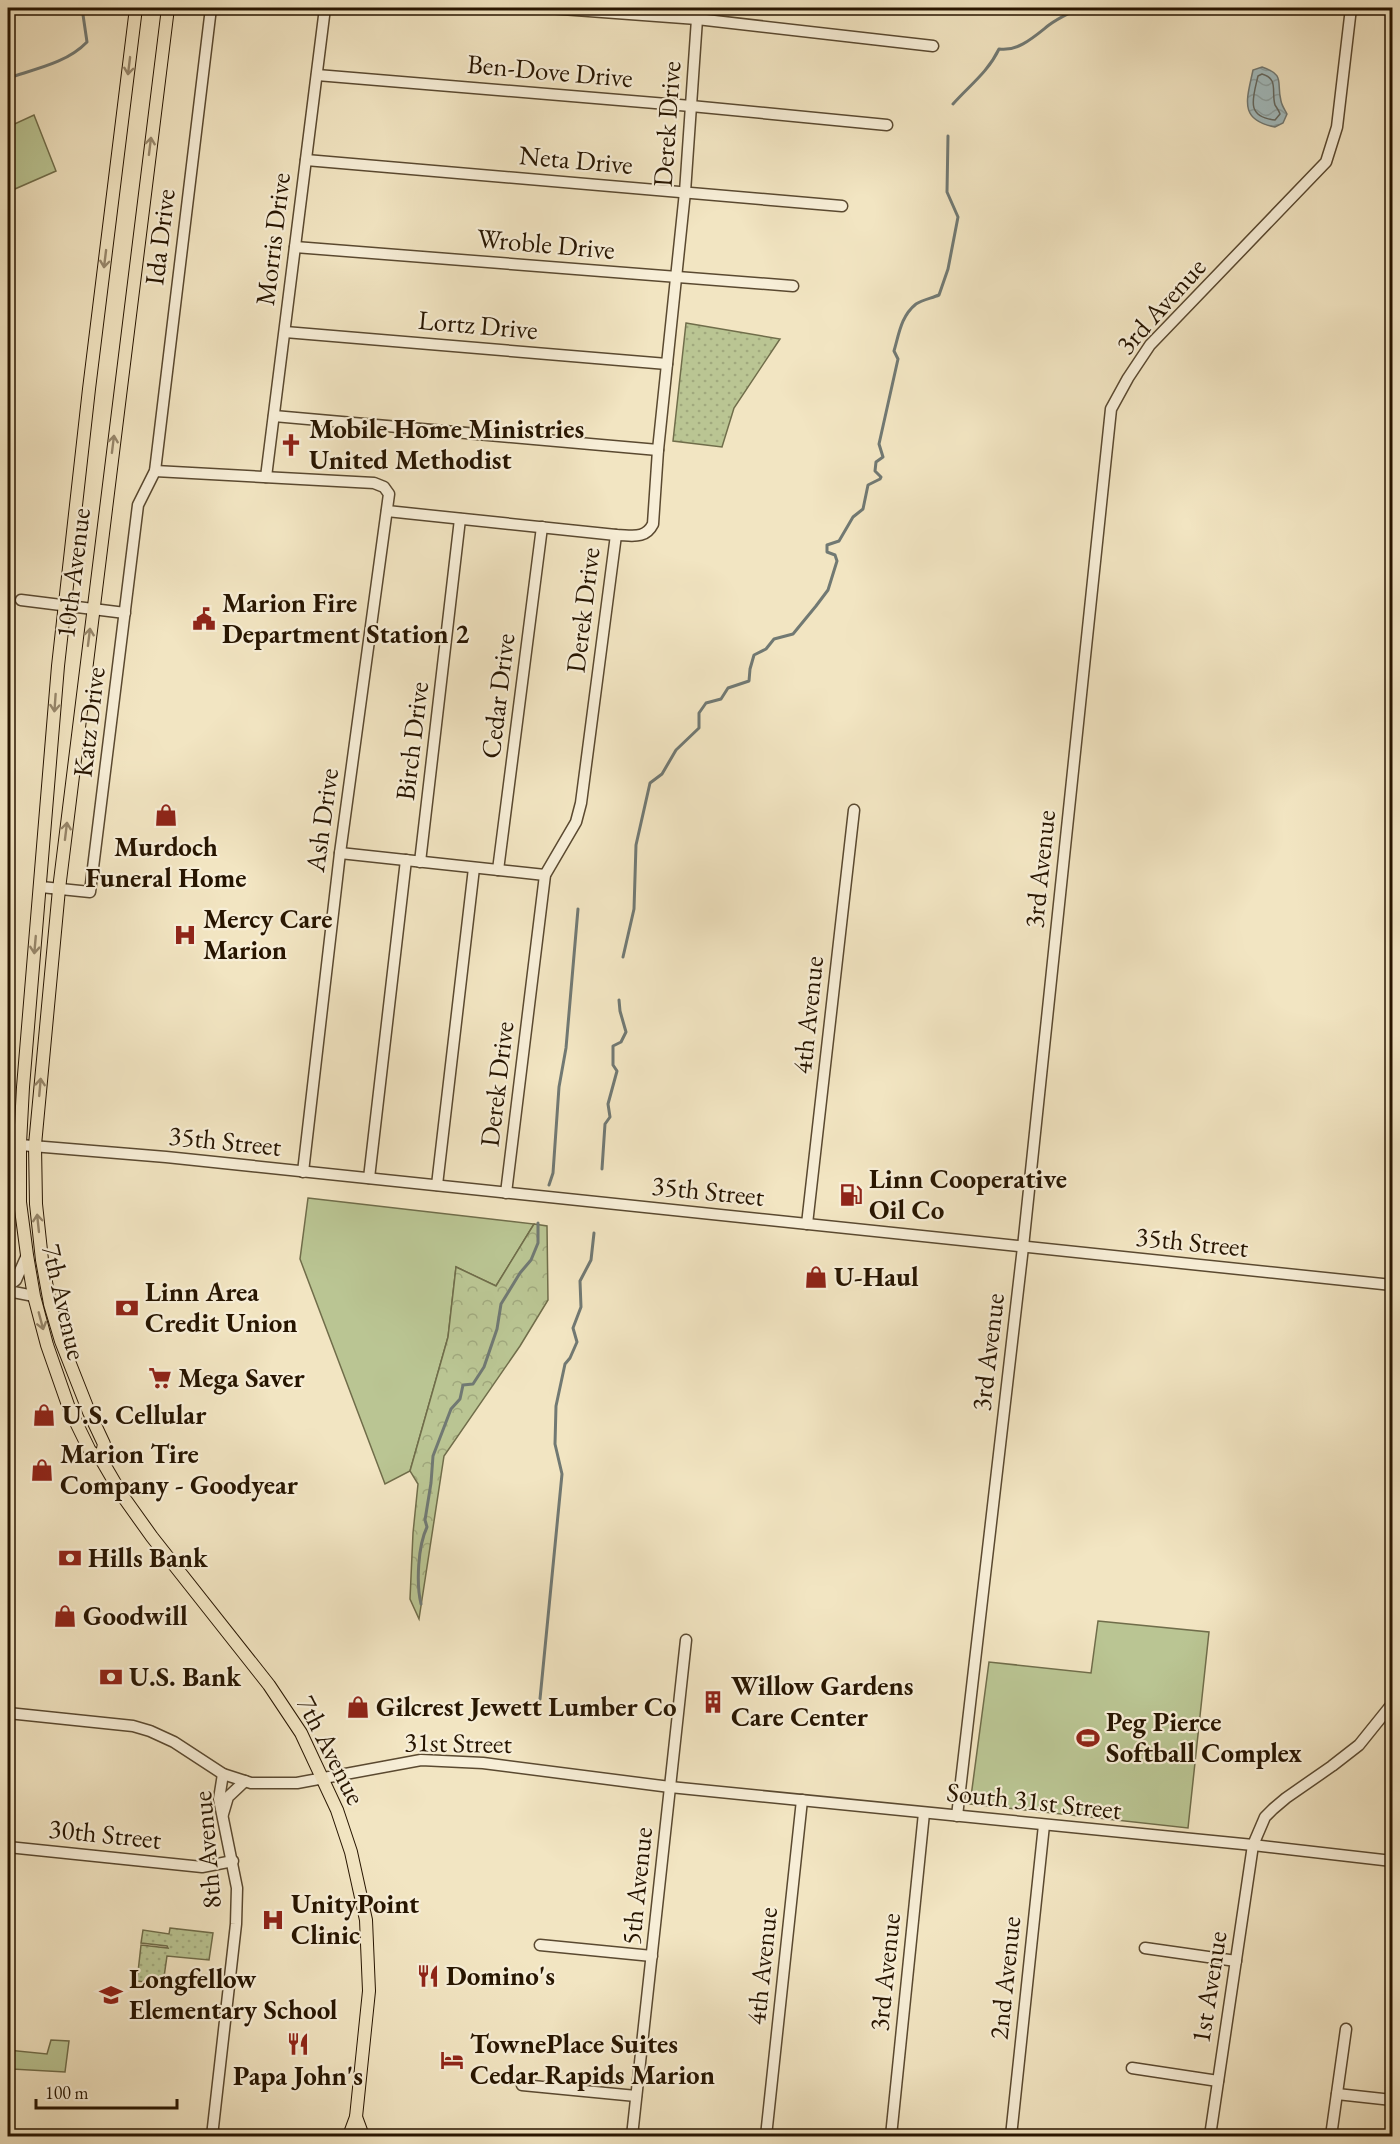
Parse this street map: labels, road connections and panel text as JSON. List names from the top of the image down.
{
  "streets": {
    "main road": ["10th Avenue", "7th Avenue"],
    "street": [
      "Ben-Dove Drive",
      "Derek Drive",
      "Neta Drive",
      "Ida Drive",
      "Morris Drive",
      "Wroble Drive",
      "3rd Avenue",
      "Lortz Drive",
      "Cedar Drive",
      "Katz Drive",
      "Birch Drive",
      "Ash Drive",
      "4th Avenue",
      "35th Street",
      "31st Street",
      "South 31st Street",
      "30th Street",
      "8th Avenue",
      "5th Avenue",
      "2nd Avenue",
      "1st Avenue"
    ]
  },
  "crossings": [
    ["Ben-Dove Drive", "Derek Drive"],
    ["Ben-Dove Drive", "Morris Drive"],
    ["Derek Drive", "Neta Drive"],
    ["Derek Drive", "Wroble Drive"],
    ["Derek Drive", "Lortz Drive"],
    ["Derek Drive", "35th Street"],
    ["Neta Drive", "Morris Drive"],
    ["Ida Drive", "Katz Drive"],
    ["Morris Drive", "Wroble Drive"],
    ["Morris Drive", "Lortz Drive"],
    ["3rd Avenue", "35th Street"],
    ["3rd Avenue", "South 31st Street"],
    ["10th Avenue", "Katz Drive"],
    ["10th Avenue", "35th Street"],
    ["10th Avenue", "7th Avenue"],
    ["Ash Drive", "35th Street"],
    ["4th Avenue", "35th Street"],
    ["4th Avenue", "South 31st Street"],
    ["35th Street", "7th Avenue"],
    ["7th Avenue", "31st Street"],
    ["31st Street", "South 31st Street"],
    ["31st Street", "8th Avenue"],
    ["31st Street", "5th Avenue"],
    ["South 31st Street", "5th Avenue"],
    ["South 31st Street", "2nd Avenue"],
    ["South 31st Street", "1st Avenue"],
    ["30th Street", "8th Avenue"]
  ],
  "places": {
    "church": ["Mobile Home Ministries United Methodist"],
    "public building": ["Marion Fire Department Station 2"],
    "shop": [
      "Murdoch Funeral Home",
      "U-Haul",
      "U.S. Cellular",
      "Marion Tire Company - Goodyear",
      "Goodwill",
      "Gilcrest Jewett Lumber Co"
    ],
    "hospital": ["Mercy Care Marion", "UnityPoint Clinic"],
    "fuel station": ["Linn Cooperative Oil Co"],
    "bank": ["Linn Area Credit Union", "Hills Bank", "U.S. Bank"],
    "supermarket": ["Mega Saver"],
    "building": ["Willow Gardens Care Center"],
    "sports": ["Peg Pierce Softball Complex"],
    "restaurant": ["Domino's", "Papa John's"],
    "school or university": ["Longfellow Elementary School"],
    "hotel": ["TownePlace Suites Cedar Rapids Marion"]
  },
  "scale_bar": "100 m"
}
